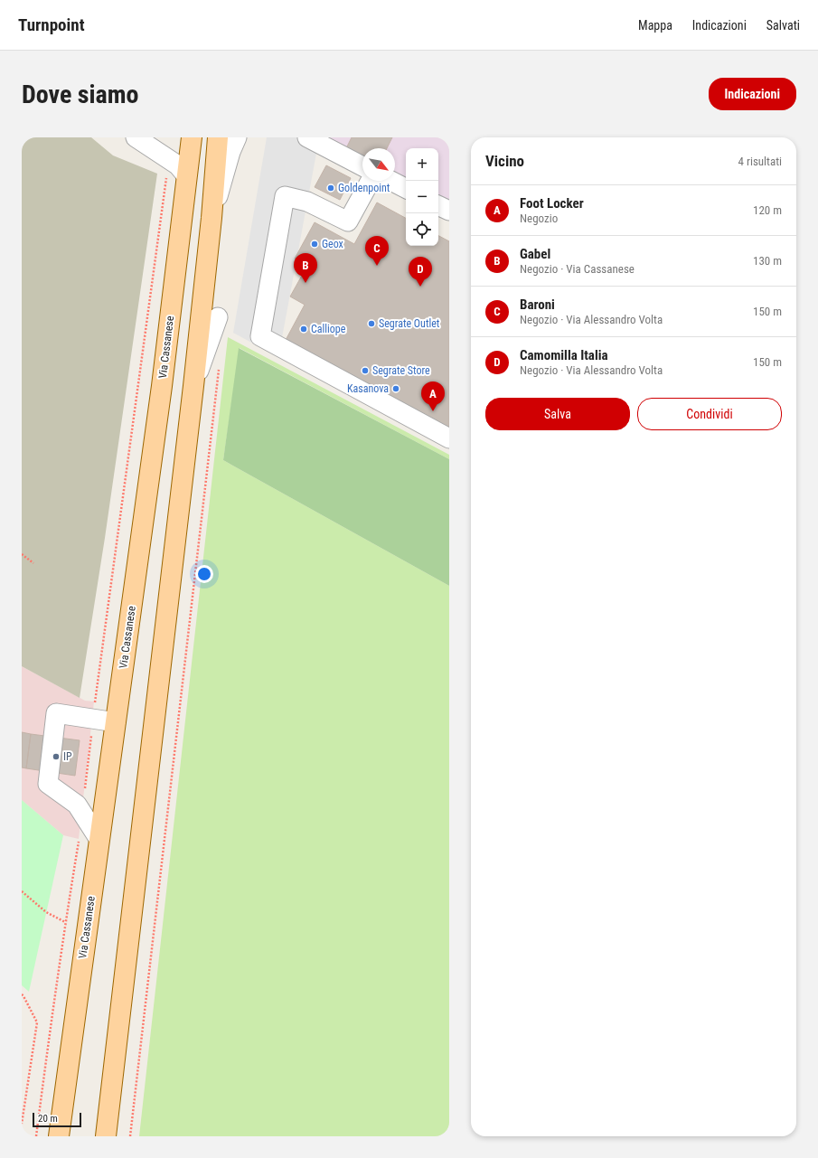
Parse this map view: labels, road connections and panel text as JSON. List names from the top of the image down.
{
  "streets": {
    "main road": ["Via Cassanese"]
  },
  "places": [
    "Goldenpoint",
    "Geox",
    "Segrate Outlet",
    "Calliope",
    "Segrate Store",
    "Kasanova",
    "IP"
  ],
  "scale_bar": "20 m",
  "north": "bottom right",
  "page": {
    "header": "Turnpoint",
    "nav": ["Mappa", "Indicazioni", "Salvati"],
    "buttons": [
      "Indicazioni",
      ["Salva", "Condividi"]
    ],
    "title": "Dove siamo",
    "heading": ["Vicino", "4 risultati"],
    "map_buttons": ["+", "−"],
    "list": [
      {
        "mark": "A",
        "name": "Foot Locker",
        "note": "Negozio",
        "value": "120 m"
      },
      {
        "mark": "B",
        "name": "Gabel",
        "note": "Negozio · Via Cassanese",
        "value": "130 m"
      },
      {
        "mark": "C",
        "name": "Baroni",
        "note": "Negozio · Via Alessandro Volta",
        "value": "150 m"
      },
      {
        "mark": "D",
        "name": "Camomilla Italia",
        "note": "Negozio · Via Alessandro Volta",
        "value": "150 m"
      }
    ],
    "pins": [
      "C",
      "B",
      "D",
      "A"
    ],
    "scale": "20 m"
  }
}
